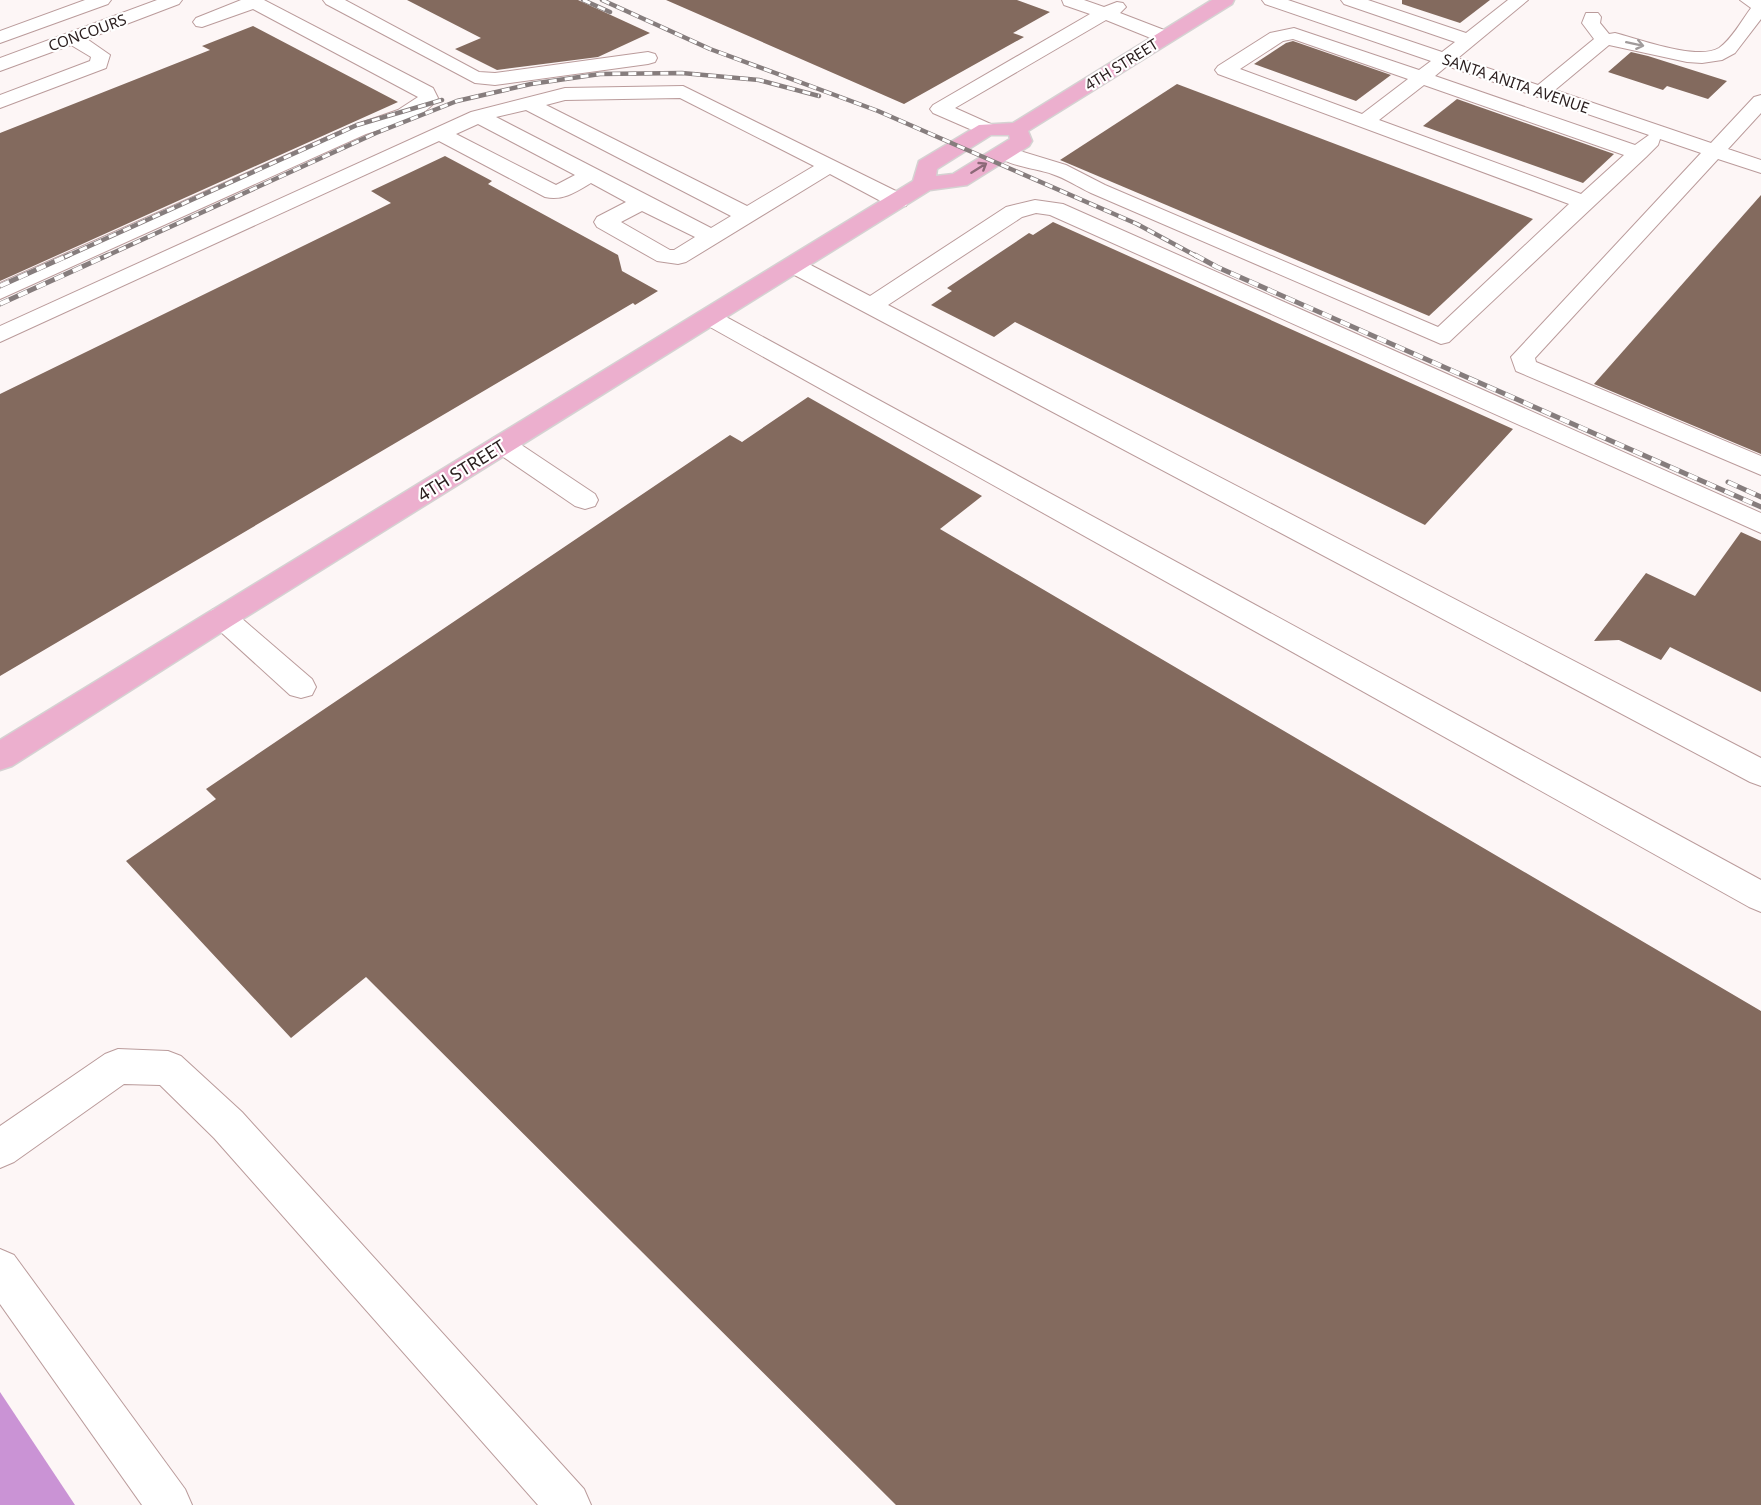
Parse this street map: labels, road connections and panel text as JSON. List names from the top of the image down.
{
  "streets": {
    "main road": ["4TH STREET"],
    "street": ["CONCOURS", "SANTA ANITA AVENUE"]
  }
}
